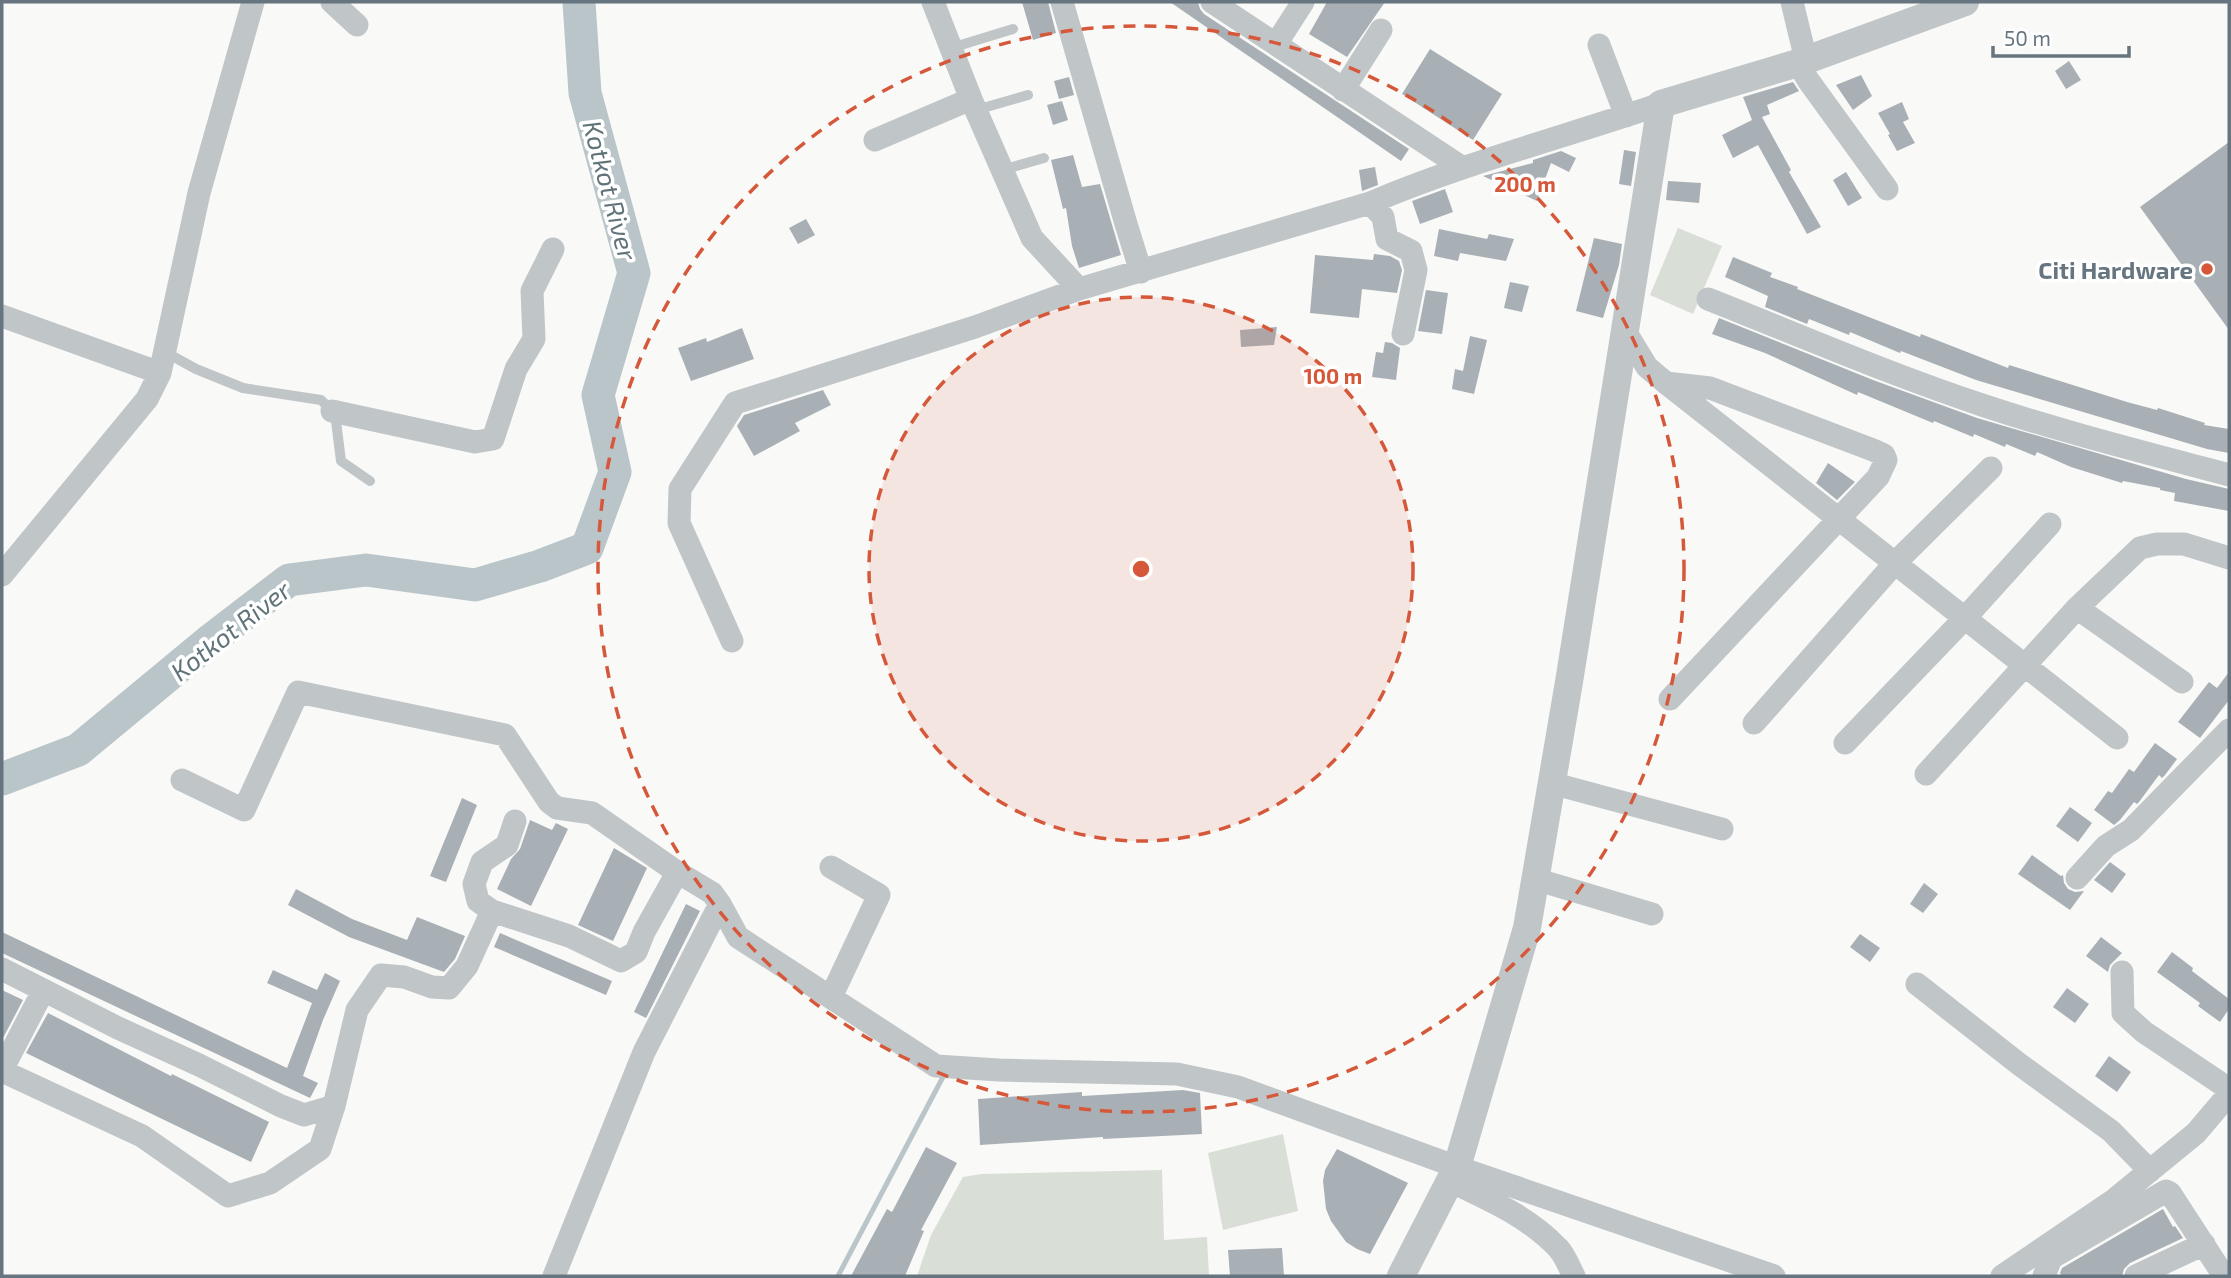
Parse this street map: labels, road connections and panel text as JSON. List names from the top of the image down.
{
  "water": ["Kotkot River"],
  "places": ["Citi Hardware"],
  "scale_bar": "50 m",
  "rings": ["200 m", "100 m"]
}
